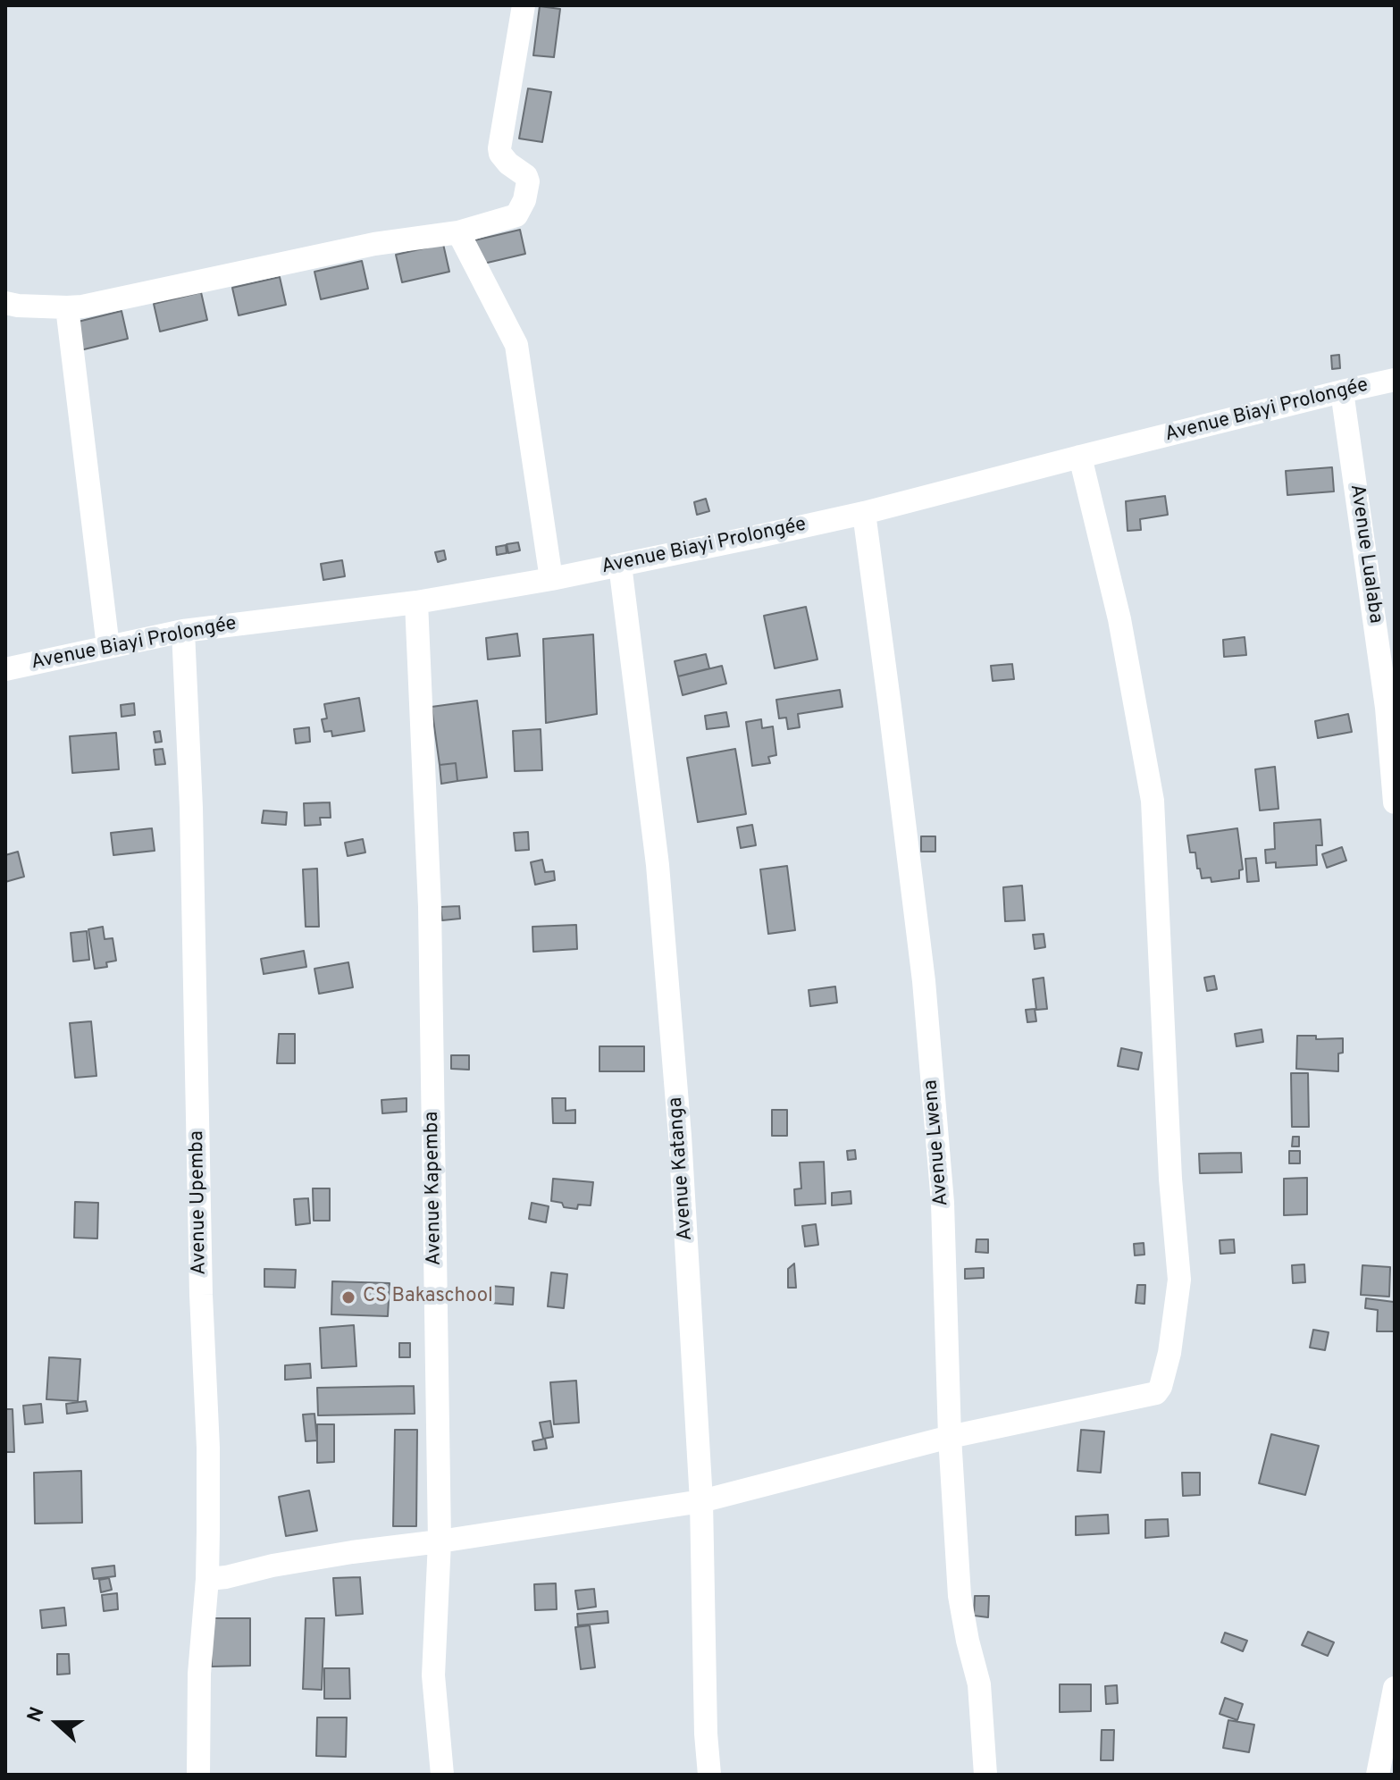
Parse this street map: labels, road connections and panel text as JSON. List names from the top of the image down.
{
  "streets": {
    "street": [
      "Avenue Biayi Prolongée",
      "Avenue Lualaba",
      "Avenue Lwena",
      "Avenue Katanga",
      "Avenue Kapemba",
      "Avenue Upemba"
    ]
  },
  "crossings": [
    ["Avenue Biayi Prolongée", "Avenue Lualaba"],
    ["Avenue Biayi Prolongée", "Avenue Lwena"],
    ["Avenue Biayi Prolongée", "Avenue Katanga"],
    ["Avenue Biayi Prolongée", "Avenue Kapemba"],
    ["Avenue Biayi Prolongée", "Avenue Upemba"]
  ],
  "places": ["CS Bakaschool"],
  "north": "left"
}
